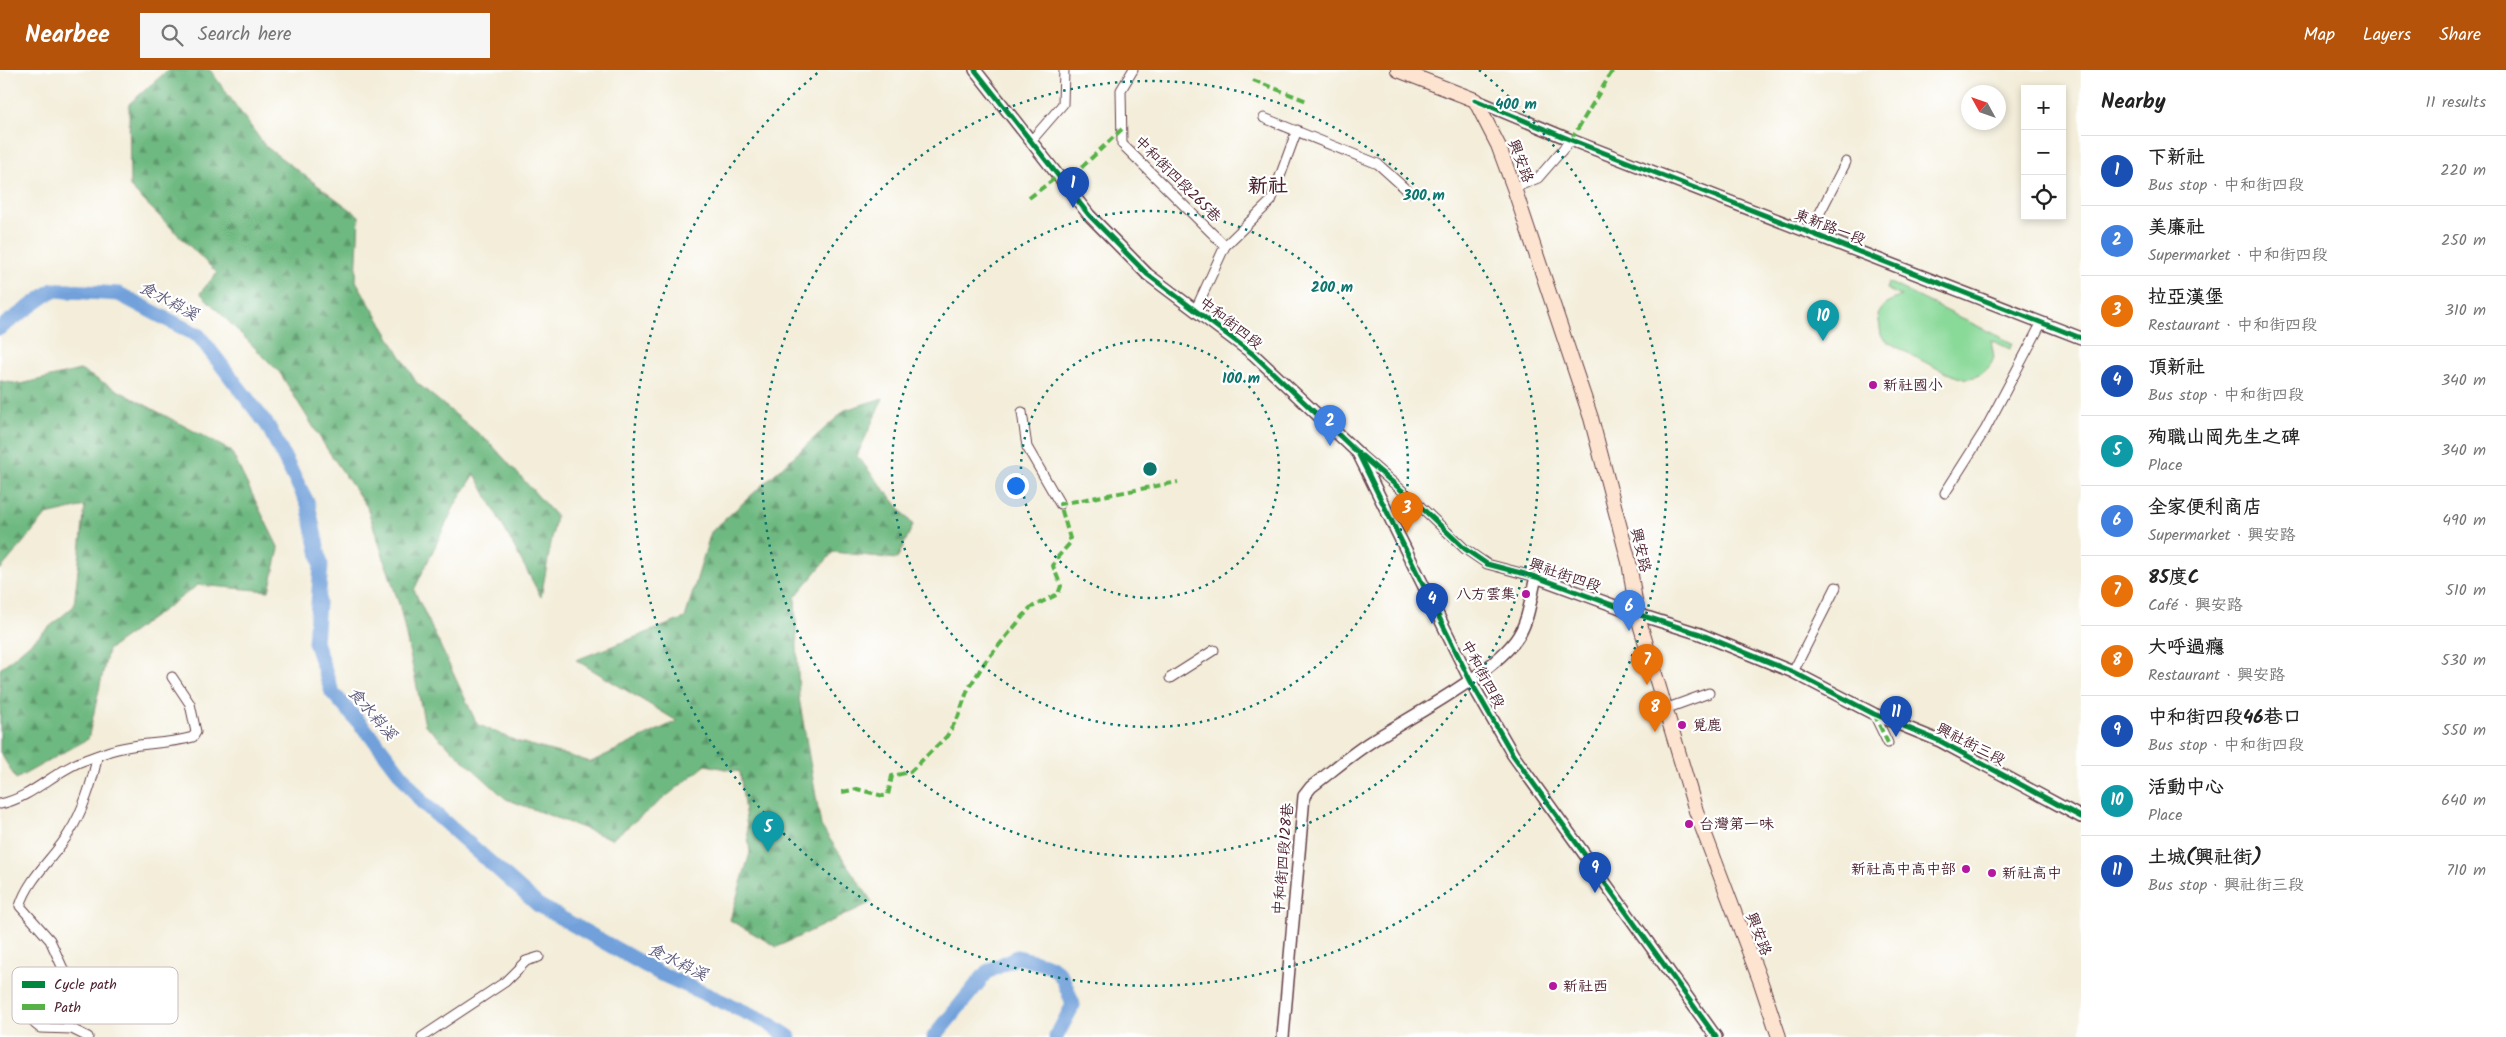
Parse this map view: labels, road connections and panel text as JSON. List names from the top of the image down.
{
  "streets": {
    "main road": ["興安路"],
    "street": [
      "中和街四段265巷",
      "東新路一段",
      "中和街四段",
      "興社街四段",
      "興社街三段",
      "中和街四段128巷"
    ]
  },
  "crossings": [
    ["興安路", "東新路一段"],
    ["興安路", "興社街四段"],
    ["中和街四段", "興社街四段"],
    ["中和街四段", "中和街四段128巷"],
    ["興社街四段", "興社街三段"],
    ["興社街四段", "中和街四段128巷"]
  ],
  "districts": ["新社"],
  "water": ["食水嵙溪"],
  "places": [
    "新社國小",
    "八方雲集",
    "覓鹿",
    "台灣第一味",
    "新社高中高中部",
    "新社高中",
    "新社西"
  ],
  "legend": ["Cycle path", "Path"],
  "north": "top left",
  "page": {
    "header": "Nearbee",
    "search": "Search here",
    "nav": ["Map", "Layers", "Share"],
    "heading": ["Nearby", "11 results"],
    "map_buttons": ["+", "−"],
    "list": [
      {
        "mark": "1",
        "name": "下新社",
        "note": "Bus stop · 中和街四段",
        "value": "220 m"
      },
      {
        "mark": "2",
        "name": "美廉社",
        "note": "Supermarket · 中和街四段",
        "value": "250 m"
      },
      {
        "mark": "3",
        "name": "拉亞漢堡",
        "note": "Restaurant · 中和街四段",
        "value": "310 m"
      },
      {
        "mark": "4",
        "name": "頂新社",
        "note": "Bus stop · 中和街四段",
        "value": "340 m"
      },
      {
        "mark": "5",
        "name": "殉職山岡先生之碑",
        "note": "Place",
        "value": "340 m"
      },
      {
        "mark": "6",
        "name": "全家便利商店",
        "note": "Supermarket · 興安路",
        "value": "490 m"
      },
      {
        "mark": "7",
        "name": "85度C",
        "note": "Café · 興安路",
        "value": "510 m"
      },
      {
        "mark": "8",
        "name": "大呼過癮",
        "note": "Restaurant · 興安路",
        "value": "530 m"
      },
      {
        "mark": "9",
        "name": "中和街四段46巷口",
        "note": "Bus stop · 中和街四段",
        "value": "550 m"
      },
      {
        "mark": "10",
        "name": "活動中心",
        "note": "Place",
        "value": "640 m"
      },
      {
        "mark": "11",
        "name": "土城(興社街)",
        "note": "Bus stop · 興社街三段",
        "value": "710 m"
      }
    ],
    "pins": [
      "1",
      "10",
      "2",
      "3",
      "4",
      "6",
      "7",
      "8",
      "11",
      "5",
      "9"
    ]
  },
  "rings": [
    "400 m",
    "300 m",
    "200 m",
    "100 m"
  ]
}
